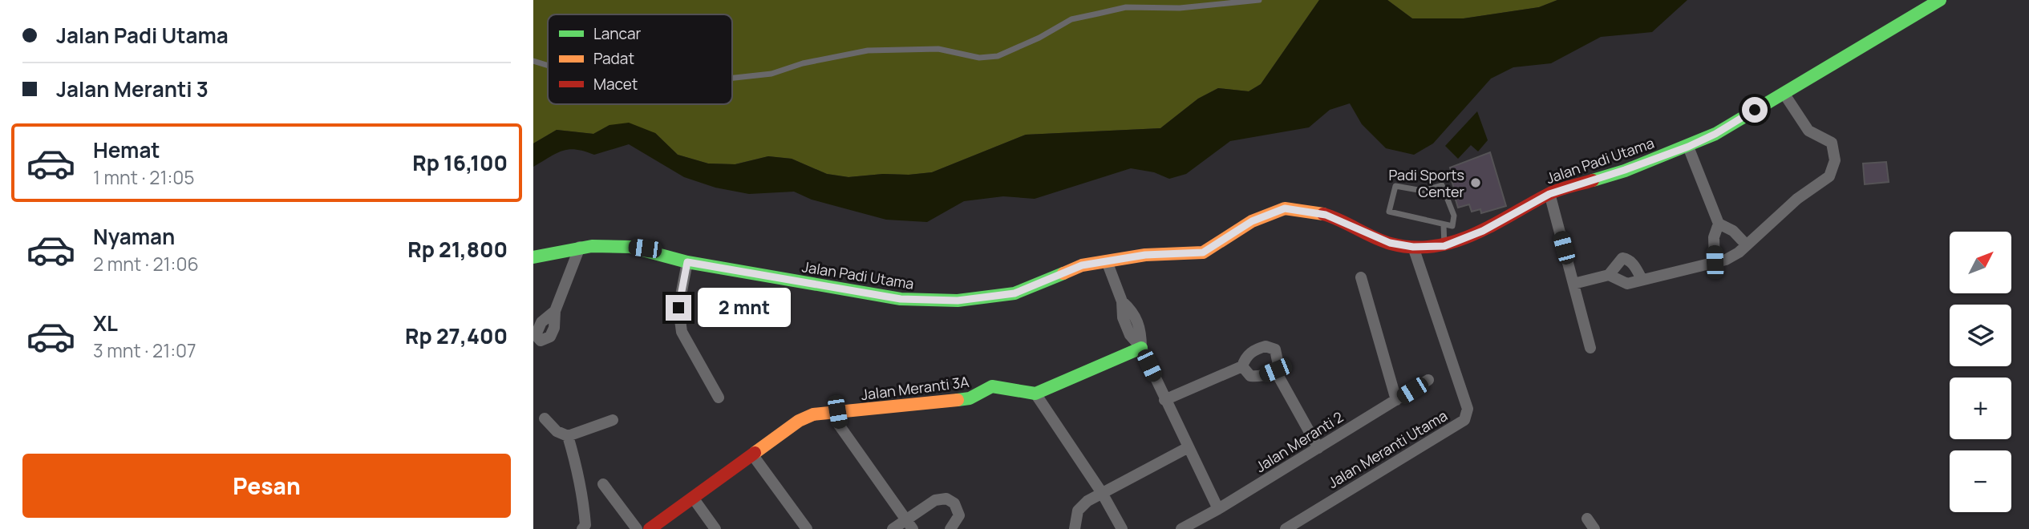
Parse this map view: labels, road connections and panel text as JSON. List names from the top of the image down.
{
  "streets": {
    "street": [
      "Jalan Padi Utama",
      "Jalan Meranti 3A",
      "Jalan Meranti 2",
      "Jalan Meranti Utama"
    ]
  },
  "crossings": [
    ["Jalan Padi Utama", "Jalan Meranti Utama"]
  ],
  "places": ["Padi Sports Center"],
  "legend": ["Lancar", "Padat", "Macet"],
  "north": "top right",
  "page": {
    "banner": ["Jalan Padi Utama", "Jalan Meranti 3"],
    "list": [
      {
        "name": "Hemat",
        "note": "1 mnt · 21:05",
        "value": "Rp 16,100"
      },
      {
        "name": "Nyaman",
        "note": "2 mnt · 21:06",
        "value": "Rp 21,800"
      },
      {
        "name": "XL",
        "note": "3 mnt · 21:07",
        "value": "Rp 27,400"
      }
    ],
    "map_buttons": ["+", "−"],
    "bubble": "2 mnt",
    "buttons": "Pesan"
  }
}
